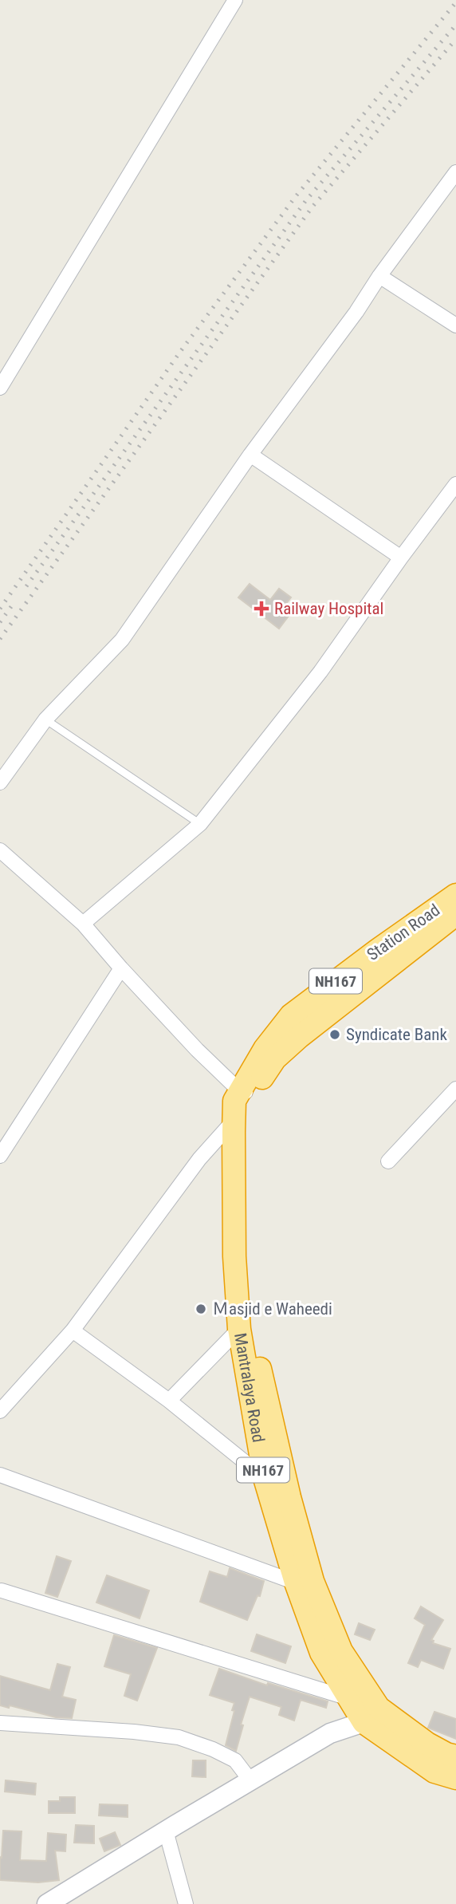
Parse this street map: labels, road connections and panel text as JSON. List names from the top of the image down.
{
  "streets": {
    "highway": ["Station Road", "NH167", "Mantralaya Road"]
  },
  "crossings": [
    ["Station Road", "Mantralaya Road"]
  ],
  "places": {
    "health": ["Railway Hospital"],
    "other": ["Syndicate Bank", "Ｍasjid e Waheedi"]
  }
}
